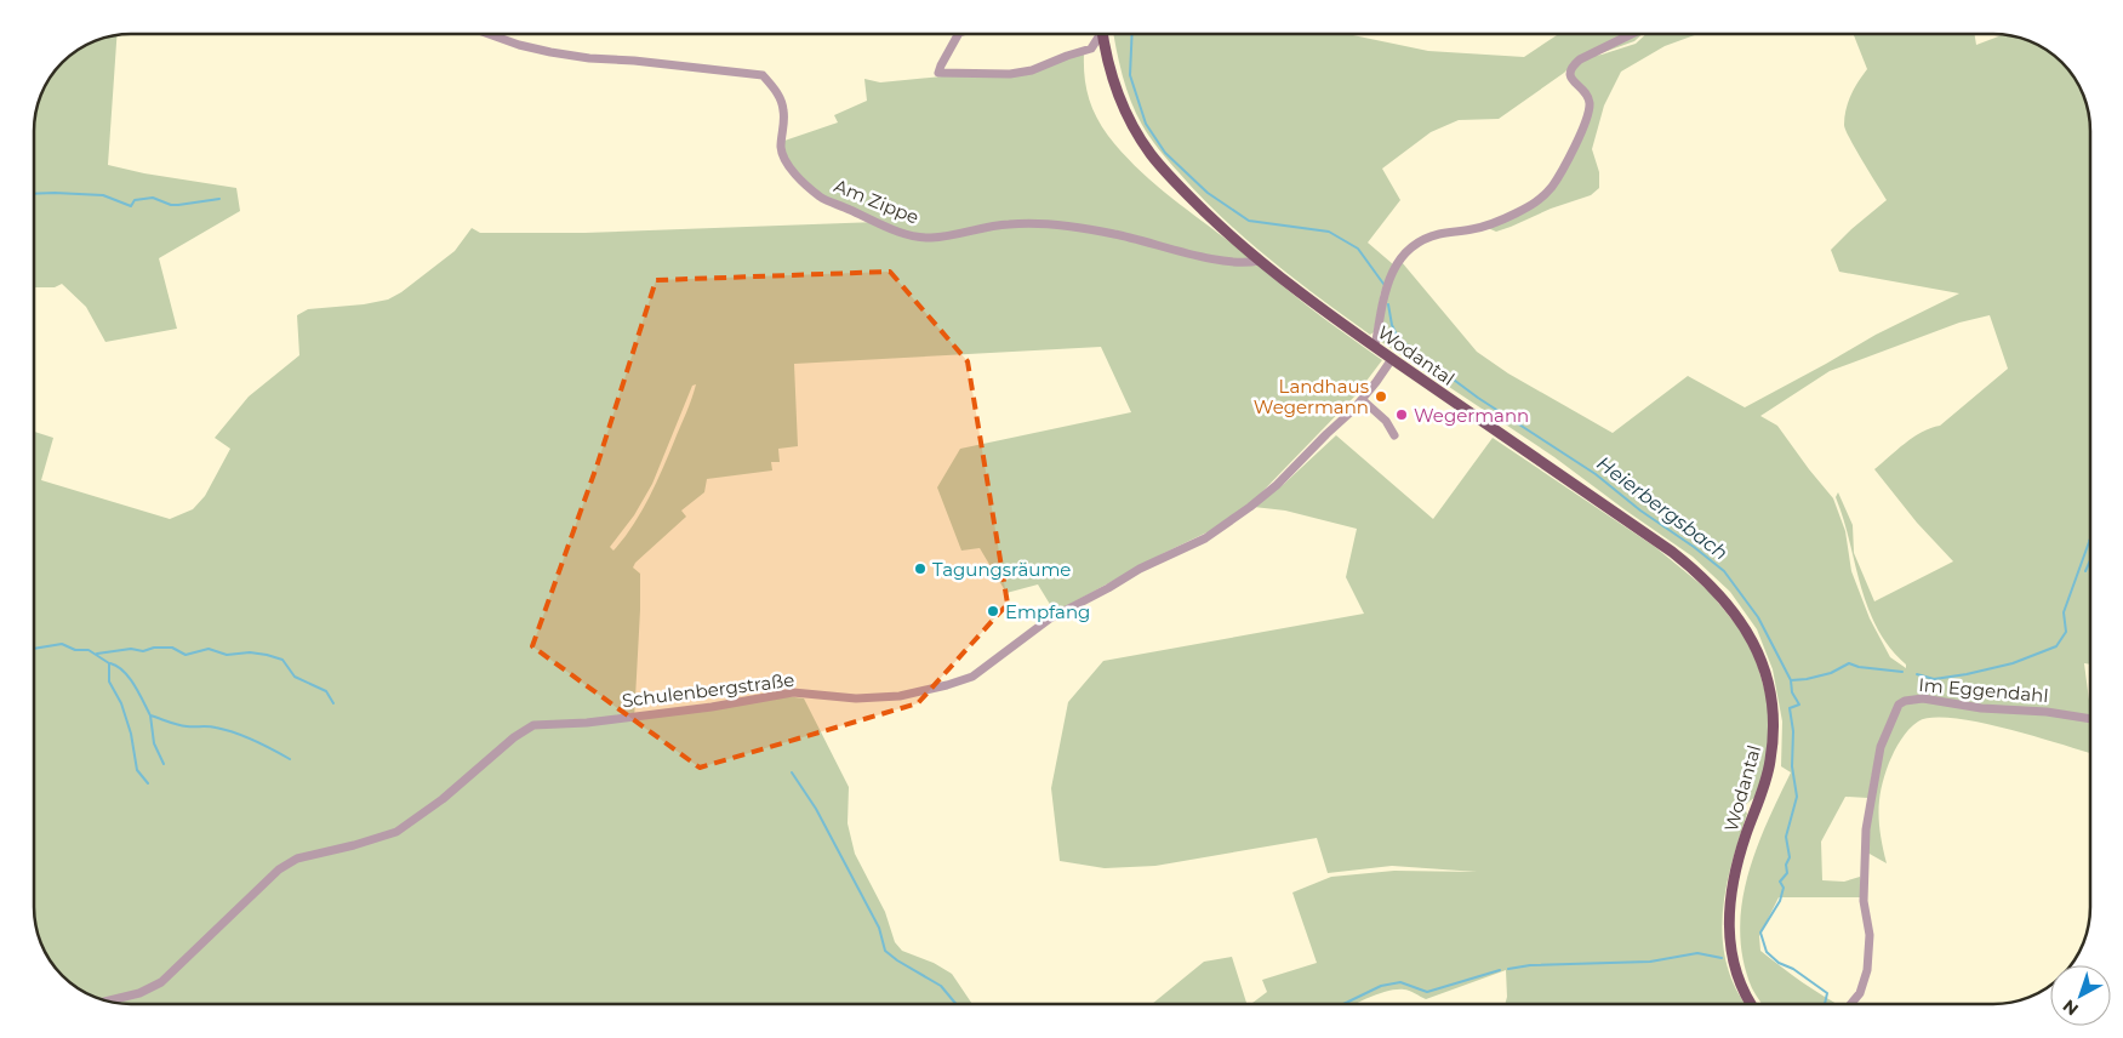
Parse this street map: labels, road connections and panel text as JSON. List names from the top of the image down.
{
  "streets": {
    "main road": ["Wodantal"],
    "street": ["Am Zippe", "Schulenbergstraße", "Im Eggendahl"]
  },
  "crossings": [
    ["Am Zippe", "Wodantal"],
    ["Wodantal", "Schulenbergstraße"]
  ],
  "water": ["Heierbergsbach"],
  "places": [
    "Landhaus Wegermann",
    "Wegermann",
    "Tagungsräume",
    "Empfang"
  ],
  "north": "bottom left"
}
